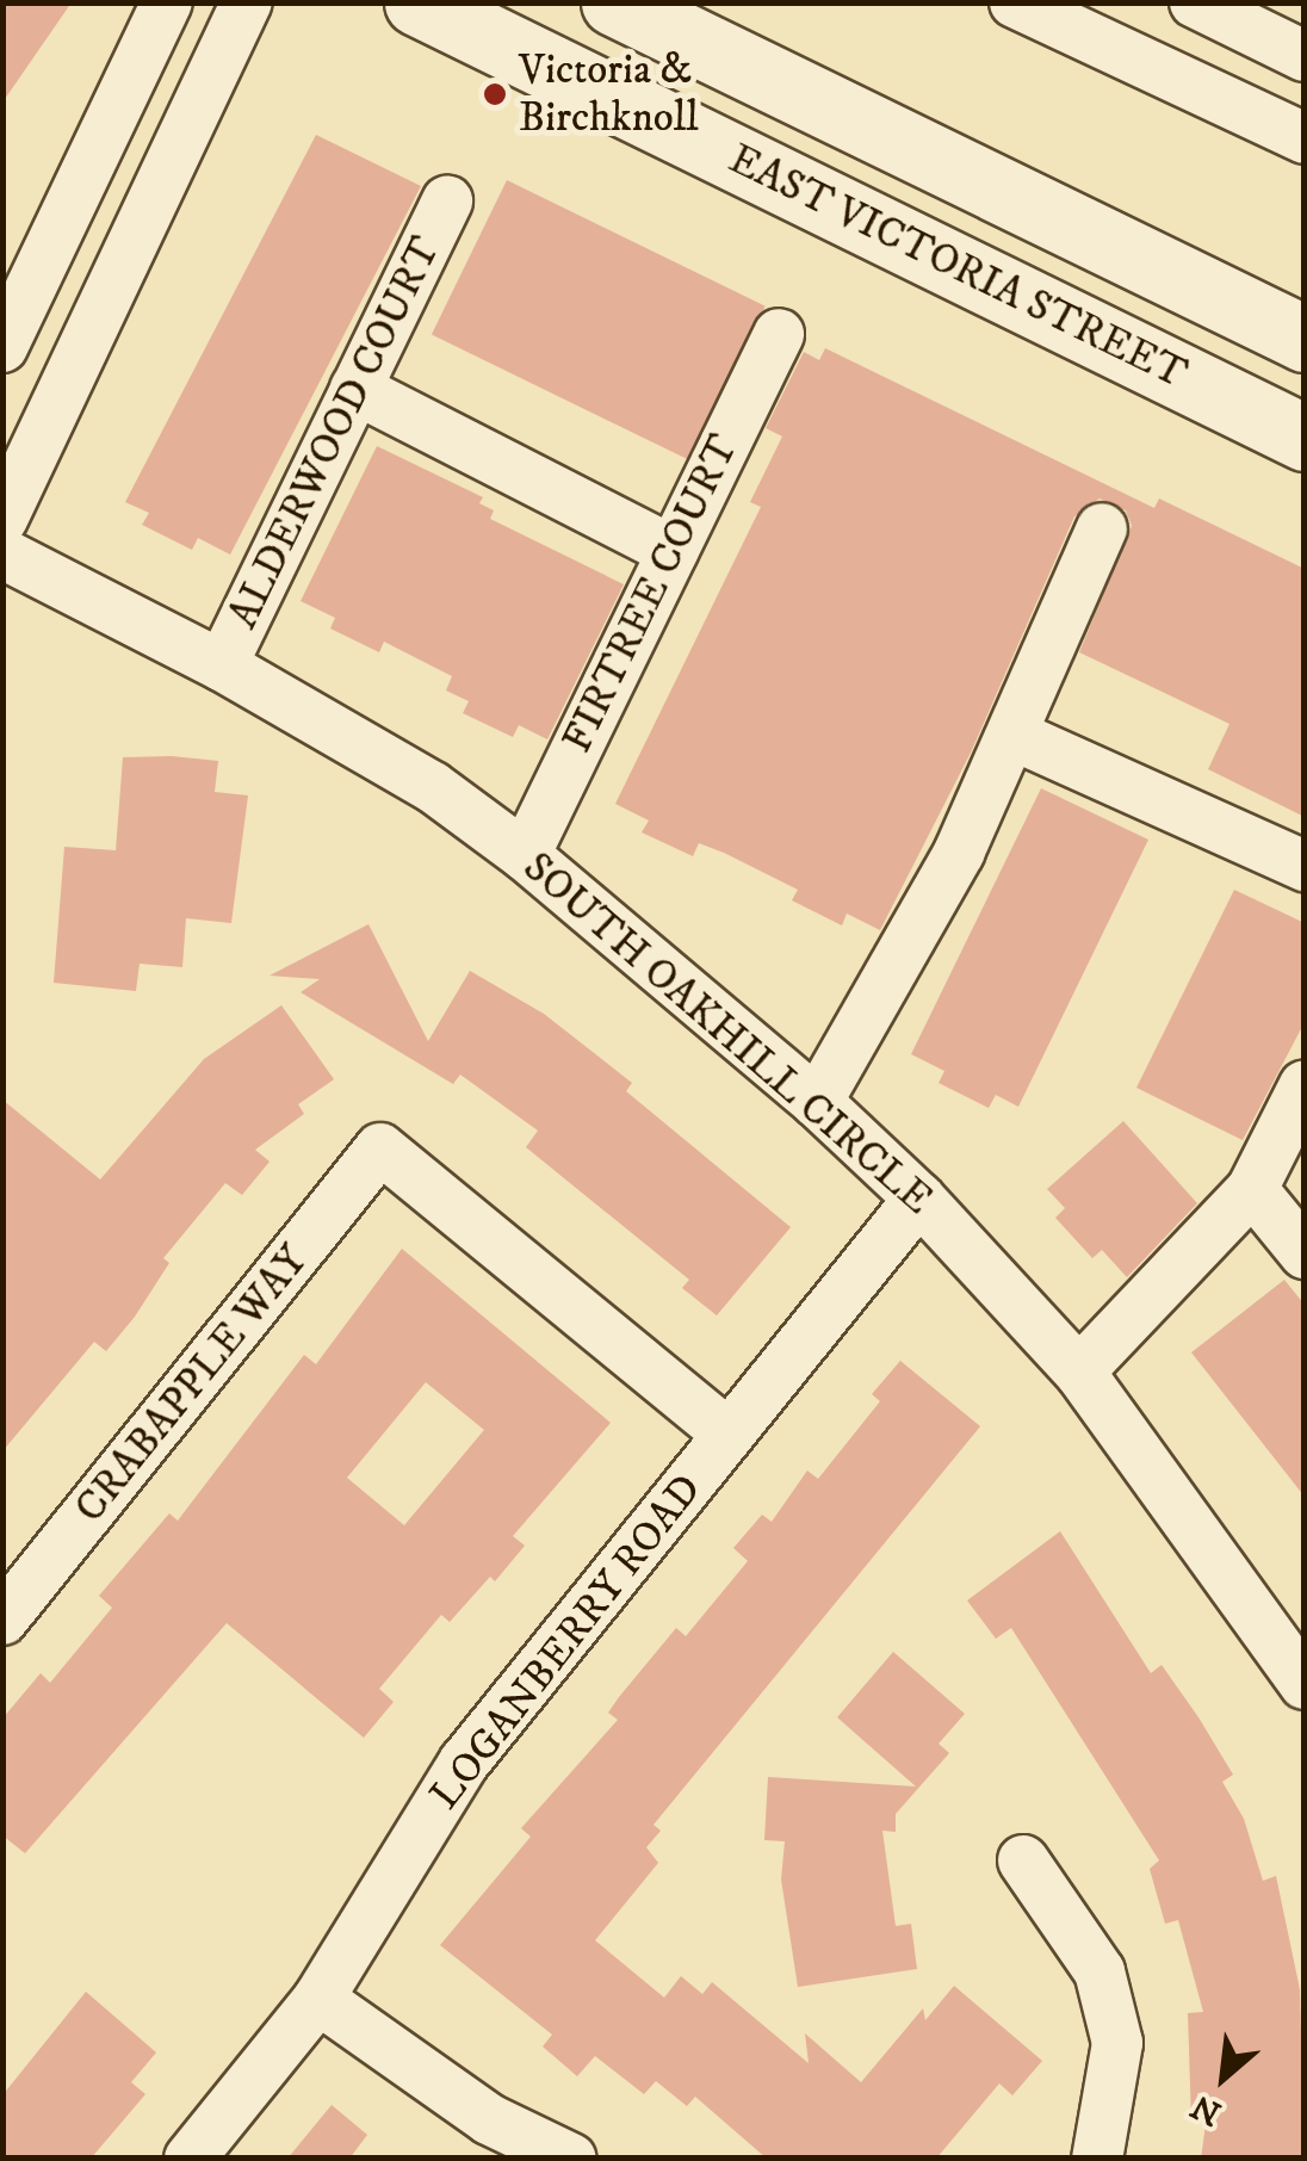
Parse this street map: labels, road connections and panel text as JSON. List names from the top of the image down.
{
  "streets": {
    "main road": ["EAST VICTORIA STREET"],
    "street": [
      "ALDERWOOD COURT",
      "FIRTREE COURT",
      "SOUTH OAKHILL CIRCLE",
      "CRABAPPLE WAY",
      "LOGANBERRY ROAD"
    ]
  },
  "crossings": [
    ["ALDERWOOD COURT", "SOUTH OAKHILL CIRCLE"],
    ["FIRTREE COURT", "SOUTH OAKHILL CIRCLE"],
    ["SOUTH OAKHILL CIRCLE", "LOGANBERRY ROAD"],
    ["CRABAPPLE WAY", "LOGANBERRY ROAD"]
  ],
  "places": ["Victoria & Birchknoll"],
  "north": "bottom left"
}
